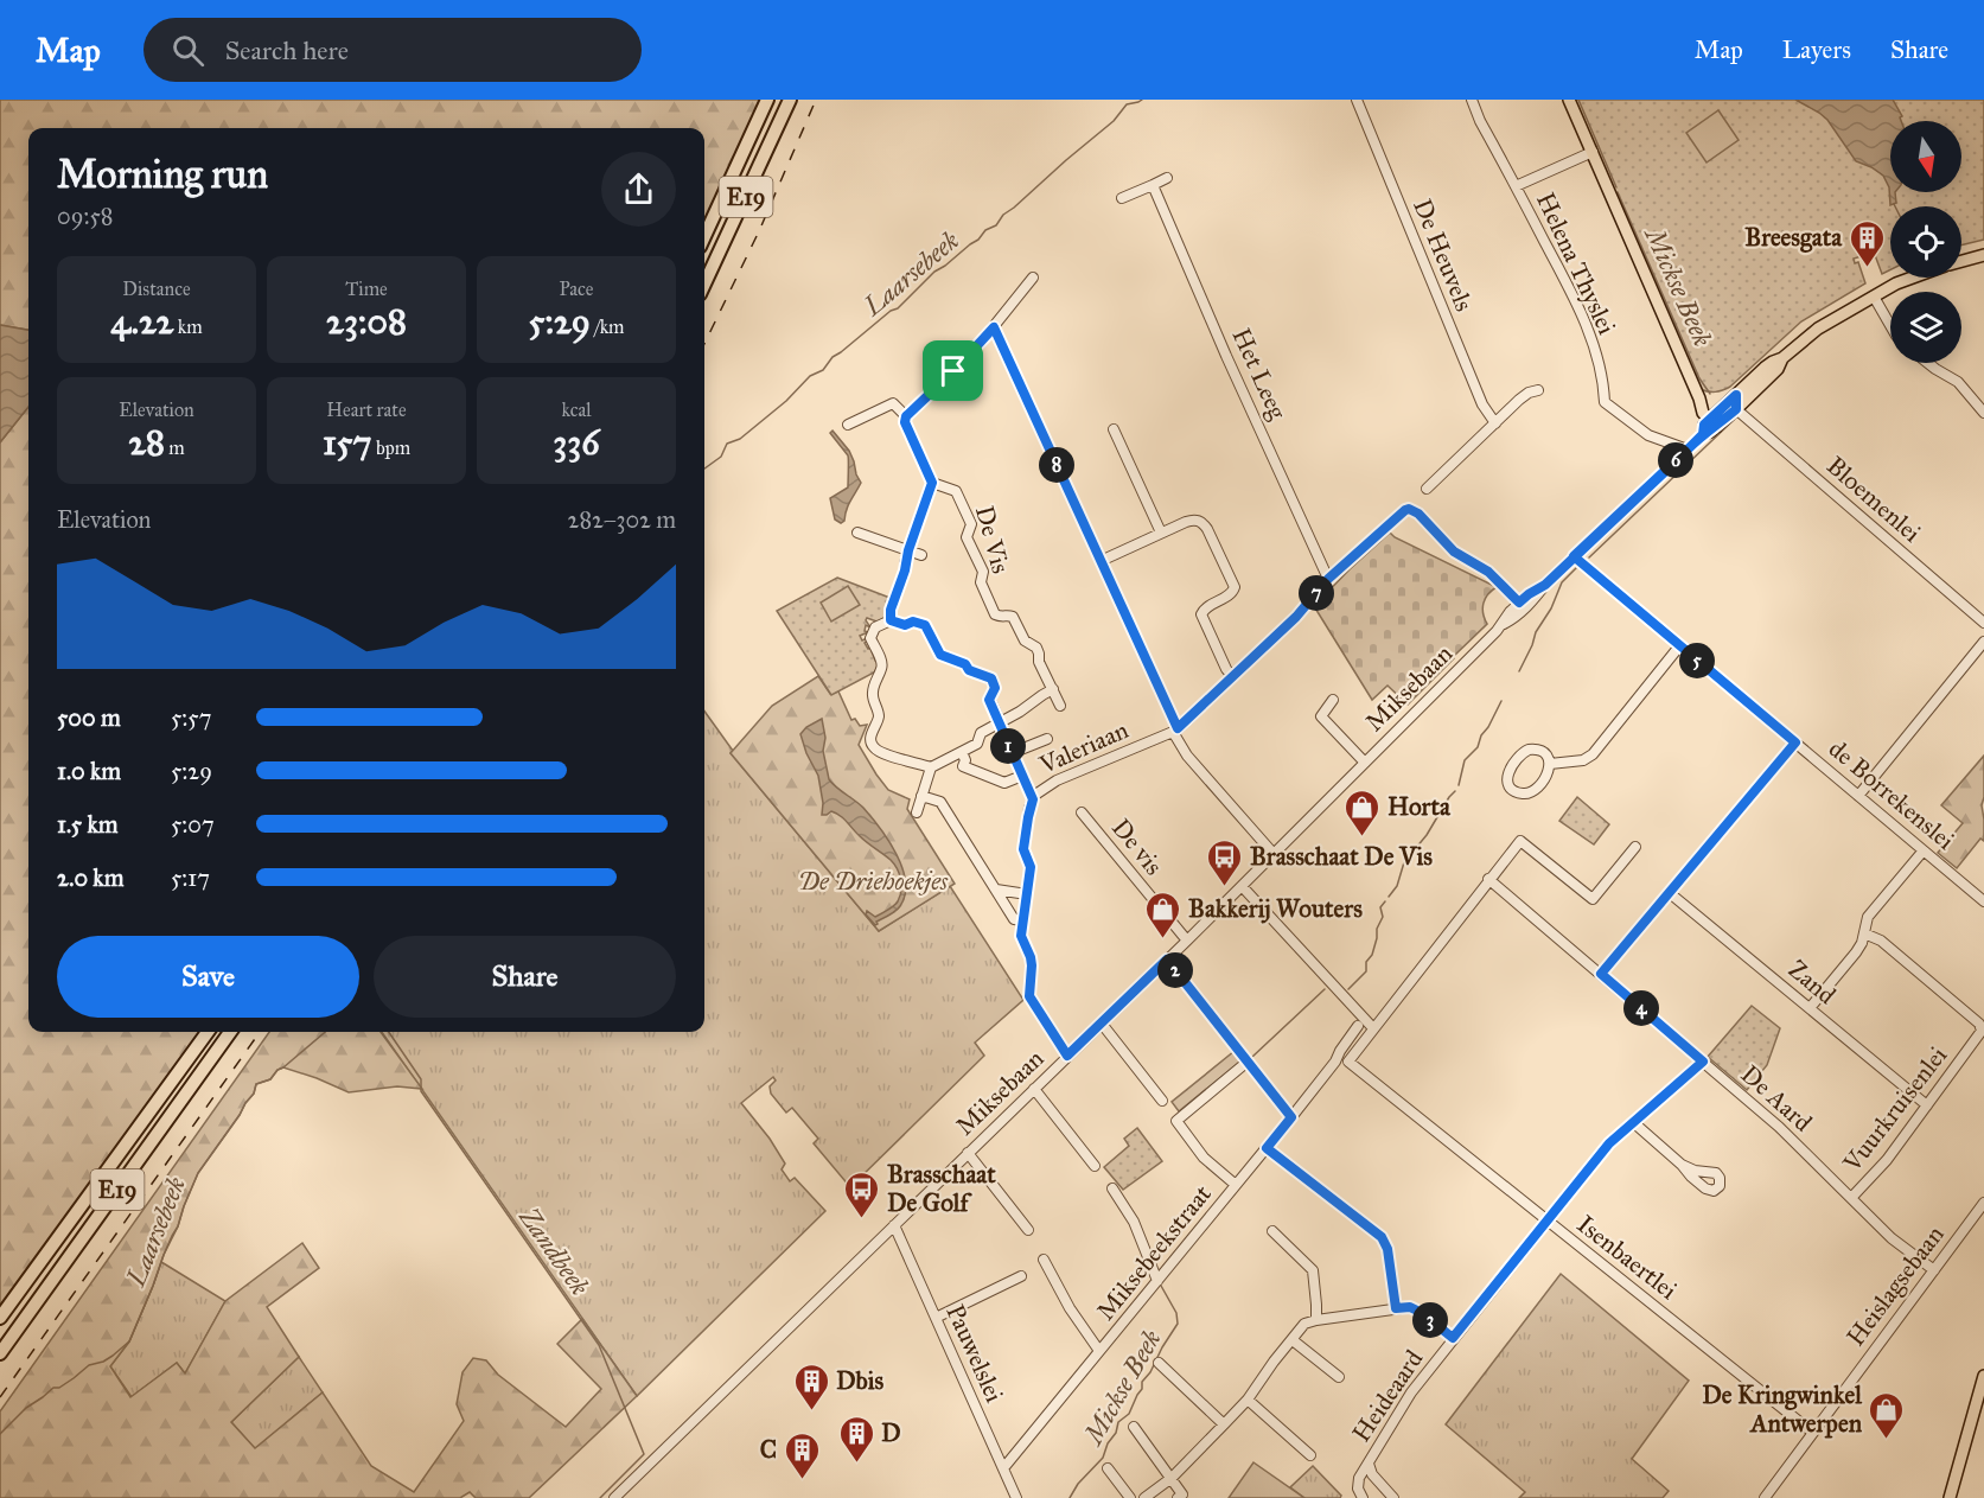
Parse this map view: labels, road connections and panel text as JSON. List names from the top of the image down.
{
  "streets": {
    "highway": ["E19"],
    "main road": ["Miksebaan"],
    "street": [
      "De Heuvels",
      "Helena Thyslei",
      "Het Leeg",
      "Bloemenlei",
      "De Vis",
      "Valeriaan",
      "de Borrekenslei",
      "De vis",
      "Zand",
      "De Aard",
      "Vuurkruisenlei",
      "Miksebeekstraat",
      "Isenbaertlei",
      "Heislagsebaan",
      "Pauwelslei",
      "Heideaard"
    ]
  },
  "crossings": [
    ["Helena Thyslei", "Miksebaan"],
    ["Bloemenlei", "Miksebaan"],
    ["Miksebaan", "Valeriaan"],
    ["Miksebaan", "de Borrekenslei"],
    ["Miksebaan", "De vis"],
    ["Miksebaan", "Pauwelslei"],
    ["Zand", "Vuurkruisenlei"],
    ["De Aard", "Vuurkruisenlei"],
    ["De Aard", "Heislagsebaan"],
    ["De Aard", "Heideaard"],
    ["Miksebeekstraat", "Pauwelslei"],
    ["Isenbaertlei", "Heislagsebaan"],
    ["Isenbaertlei", "Heideaard"]
  ],
  "water": ["Laarsebeek", "Mickse Beek", "Zandbeek"],
  "parks": ["De Driehoekjes"],
  "places": {
    "building": [
      "Breesgata",
      "Dbis",
      "D",
      "C"
    ],
    "shop": ["Horta", "Bakkerij Wouters", "De Kringwinkel Antwerpen"],
    "bus stop": ["Brasschaat De Vis", "Brasschaat De Golf"]
  },
  "north": "bottom",
  "page": {
    "header": "Map",
    "search": "Search here",
    "nav": ["Map", "Layers", "Share"],
    "heading": ["Morning run", "09:58"],
    "stats": [
      ["Distance", "4.22 km"],
      ["Time", "23:08"],
      ["Pace", "5:29 /km"],
      ["Elevation", "28 m"],
      ["Heart rate", "157 bpm"],
      ["kcal", "336"]
    ],
    "pins": [
      "6",
      "8",
      "7",
      "5",
      "1",
      "2",
      "4",
      "3"
    ],
    "chart": ["Elevation", "282–302 m"],
    "list": [
      {
        "name": "500 m",
        "note": "5:57"
      },
      {
        "name": "1.0 km",
        "note": "5:29"
      },
      {
        "name": "1.5 km",
        "note": "5:07"
      },
      {
        "name": "2.0 km",
        "note": "5:17"
      }
    ],
    "buttons": ["Save", "Share"]
  }
}
